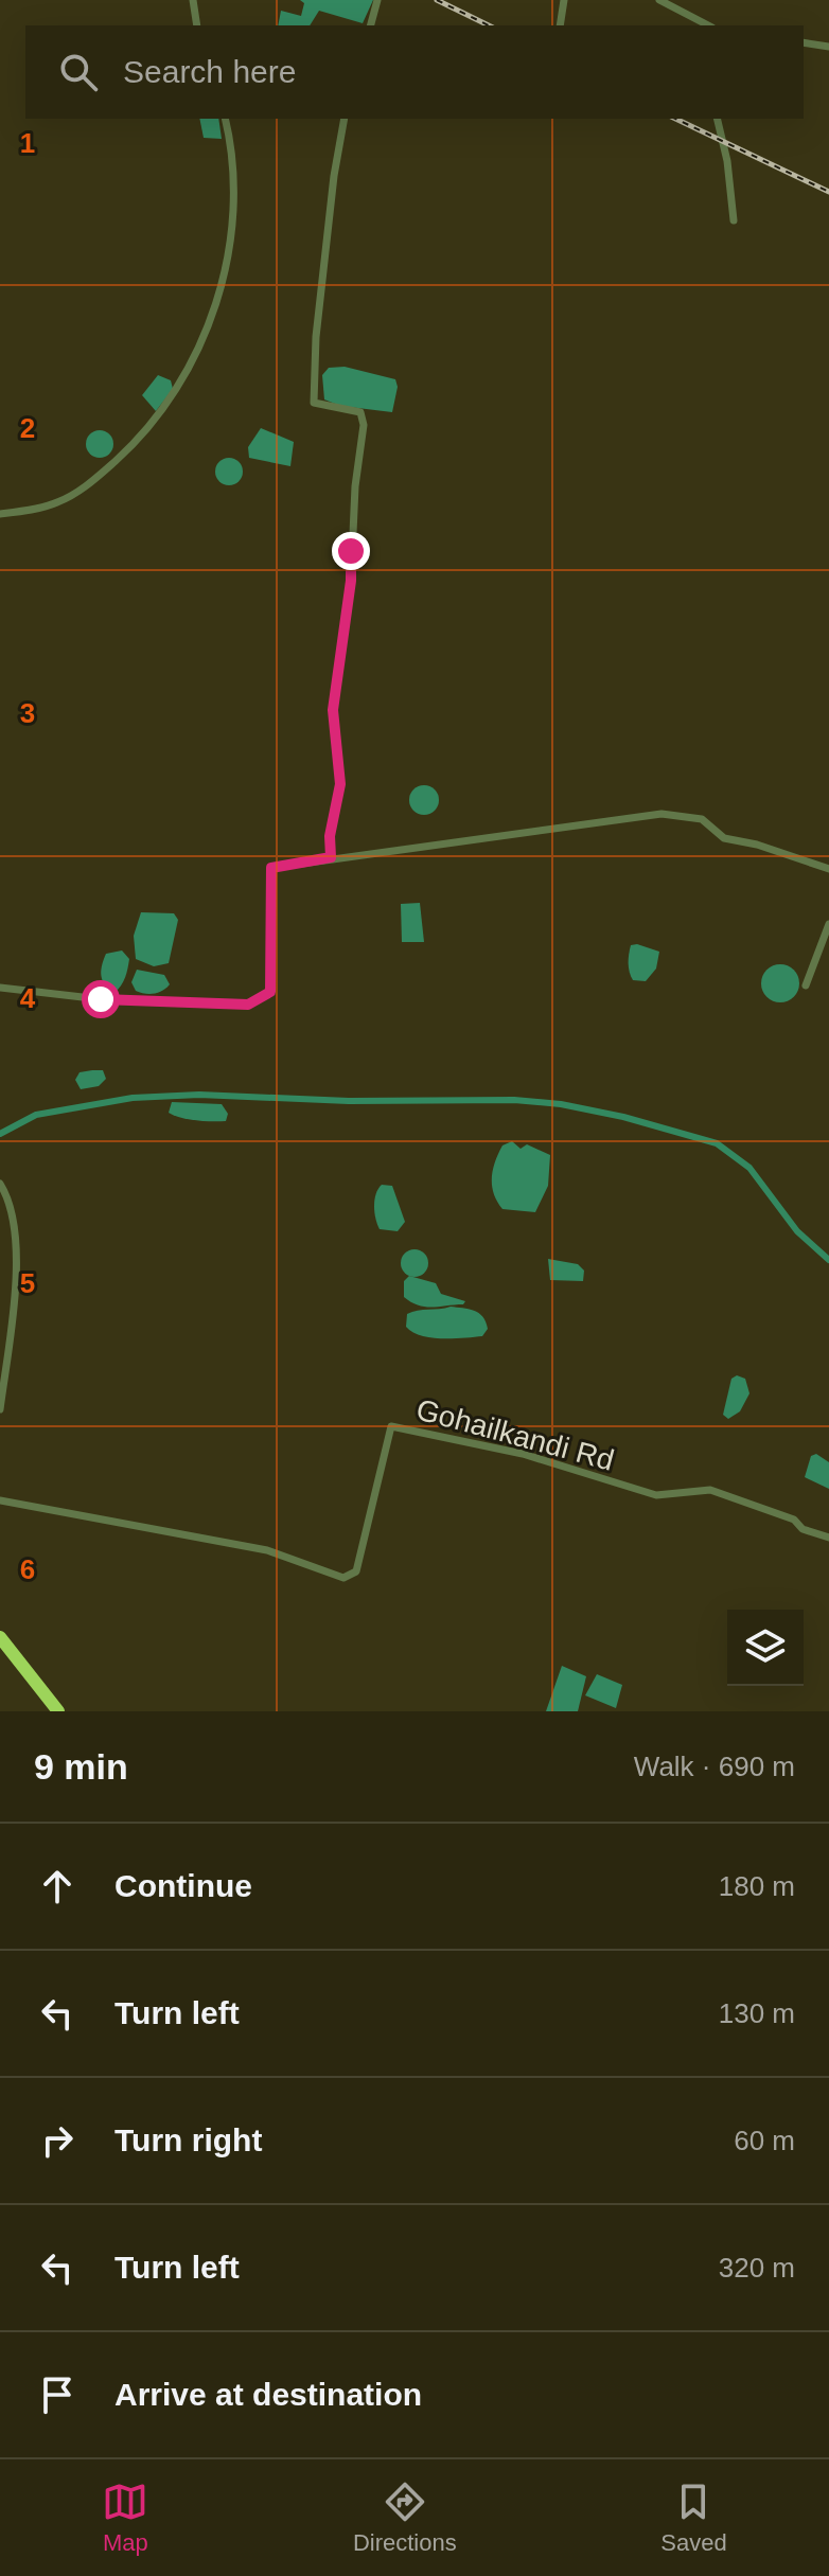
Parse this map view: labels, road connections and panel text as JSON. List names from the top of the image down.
{
  "streets": {
    "street": ["Gohailkandi Rd"]
  },
  "page": {
    "search": "Search here",
    "heading": ["9 min", "Walk · 690 m"],
    "list": [
      ["Continue", "180 m"],
      ["Turn left", "130 m"],
      ["Turn right", "60 m"],
      ["Turn left", "320 m"],
      "Arrive at destination"
    ],
    "nav": ["Map", "Directions", "Saved"]
  },
  "grid": {
    "rows": [
      "1",
      "2",
      "3",
      "4",
      "5",
      "6"
    ]
  }
}
